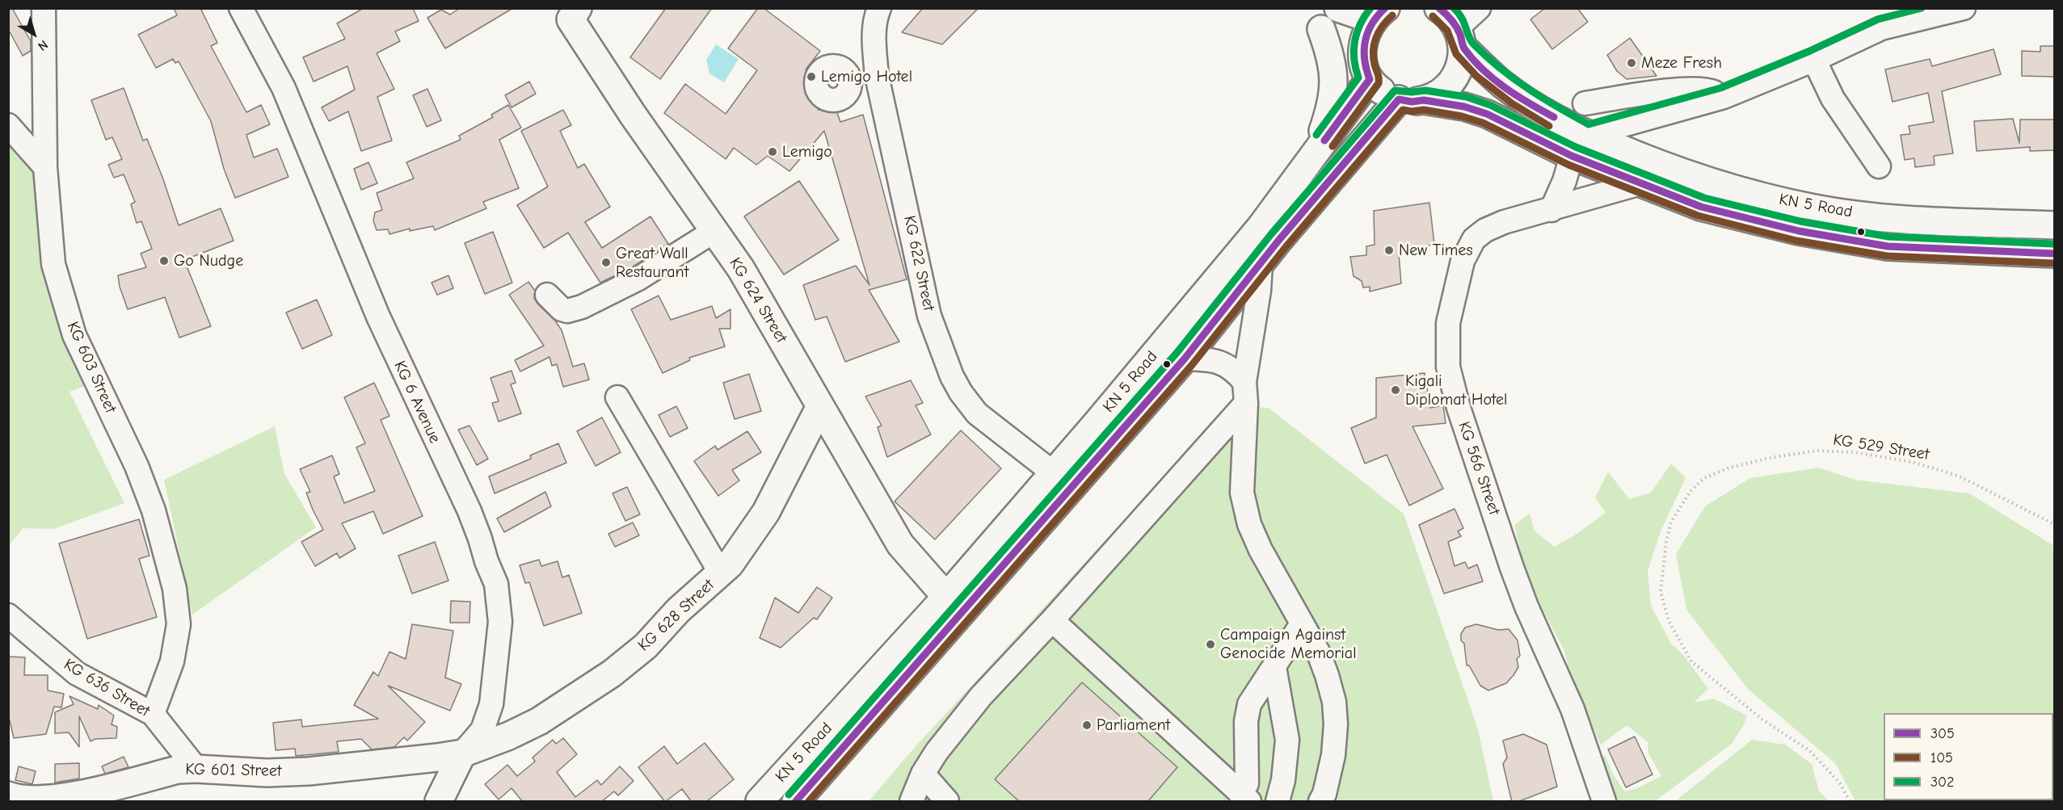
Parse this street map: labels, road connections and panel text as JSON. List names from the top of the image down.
{
  "streets": {
    "main road": [
      "KN 5 Road",
      "KG 624 Street",
      "KG 6 Avenue",
      "KG 628 Street",
      "KG 601 Street"
    ],
    "street": [
      "KG 622 Street",
      "KG 603 Street",
      "KG 566 Street",
      "KG 636 Street"
    ],
    "path": ["KG 529 Street"]
  },
  "crossings": [
    ["KN 5 Road", "KG 622 Street"],
    ["KN 5 Road", "KG 624 Street"],
    ["KN 5 Road", "KG 566 Street"],
    ["KG 624 Street", "KG 628 Street"],
    ["KG 603 Street", "KG 636 Street"],
    ["KG 6 Avenue", "KG 628 Street"],
    ["KG 6 Avenue", "KG 601 Street"],
    ["KG 628 Street", "KG 601 Street"],
    ["KG 636 Street", "KG 601 Street"]
  ],
  "places": [
    "Meze Fresh",
    "Lemigo Hotel",
    "Lemigo",
    "New Times",
    "Go Nudge",
    "Great Wall Restaurant",
    "Kigali Diplomat Hotel",
    "Campaign Against Genocide Memorial",
    "Parliament"
  ],
  "lines": ["transit line 305", "transit line 302", "transit line 105"],
  "legend": ["305", "105", "302"],
  "north": "bottom right"
}
